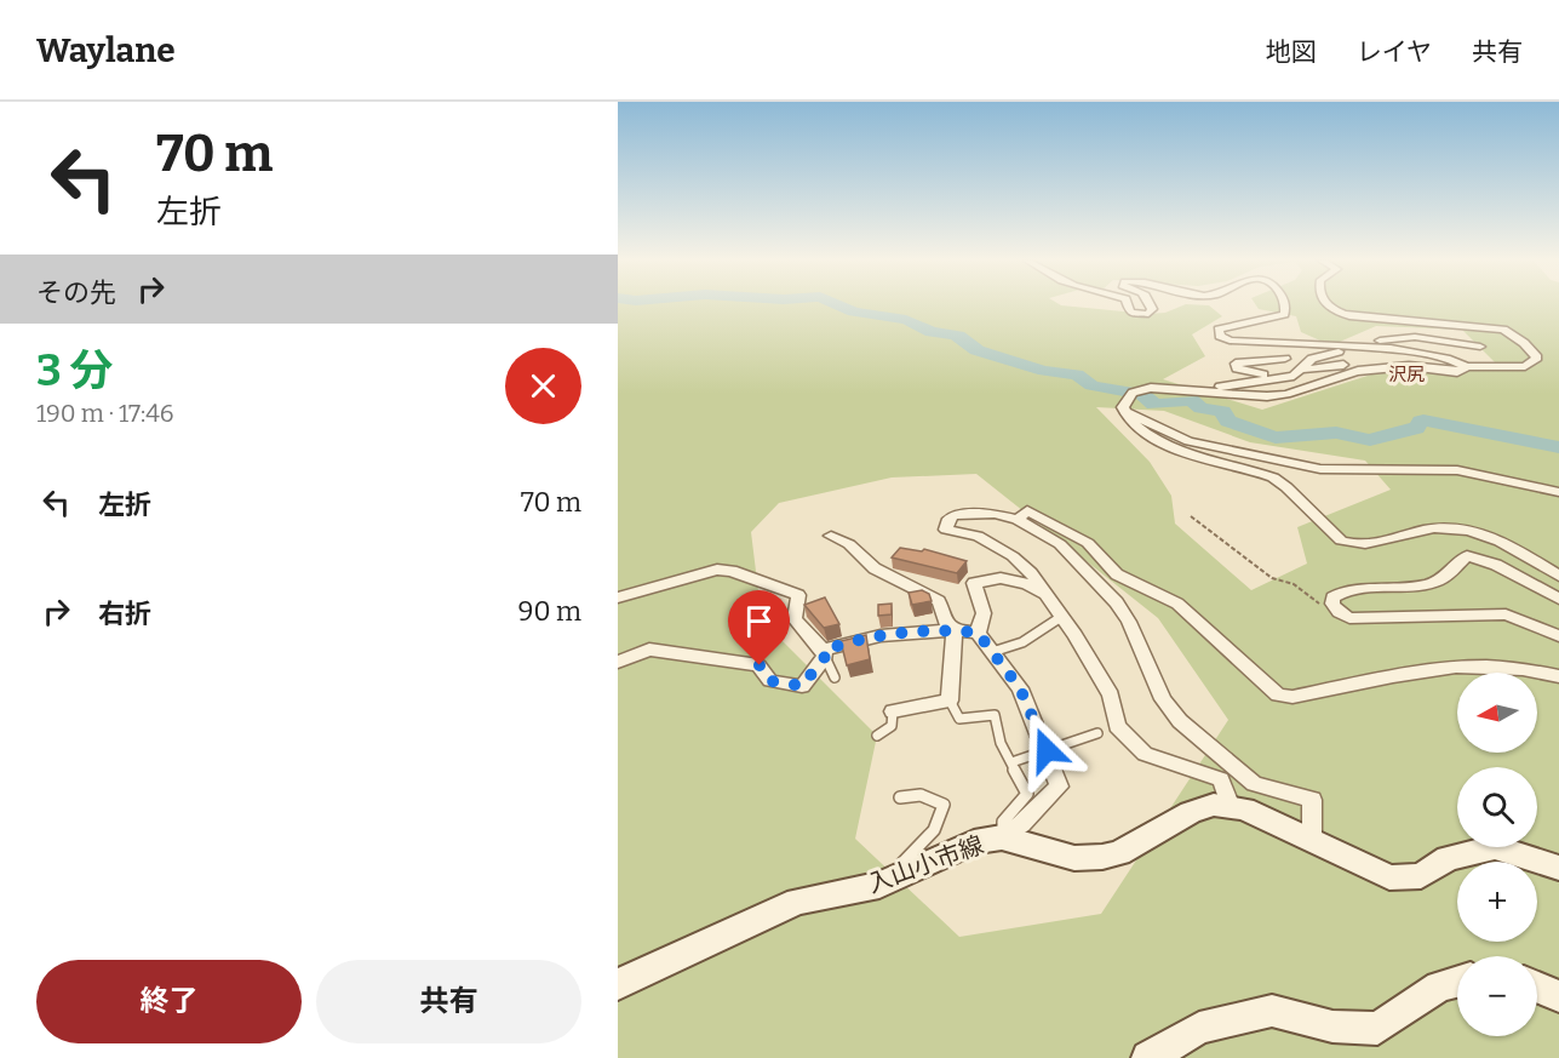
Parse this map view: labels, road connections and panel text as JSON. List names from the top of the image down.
{
  "streets": {
    "main road": ["入山小市線"]
  },
  "districts": ["沢尻"],
  "north": "left",
  "page": {
    "header": "Waylane",
    "nav": ["地図", "レイヤ", "共有"],
    "turn": ["70 m", "左折"],
    "then": "その先",
    "heading": ["3 分", "190 m · 17:46"],
    "list": [
      {
        "name": "左折",
        "value": "70 m"
      },
      {
        "name": "右折",
        "value": "90 m"
      }
    ],
    "map_buttons": ["+", "−"],
    "buttons": ["終了", "共有"]
  }
}
